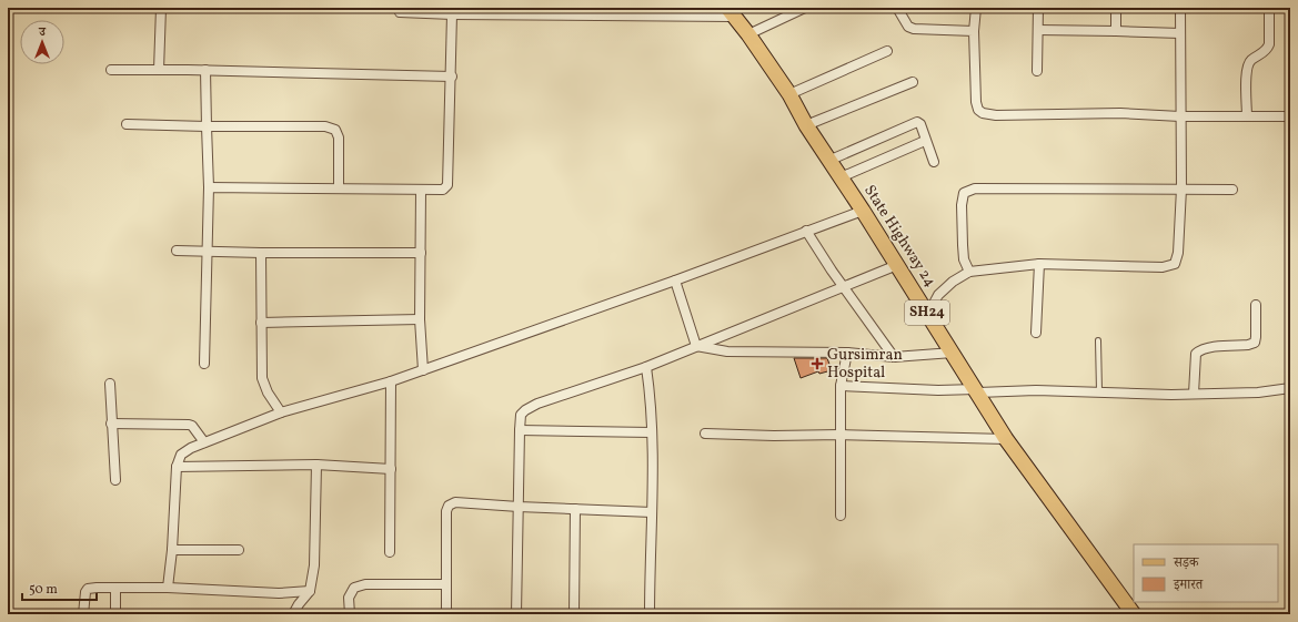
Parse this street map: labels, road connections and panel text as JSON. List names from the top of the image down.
{
  "streets": {
    "main road": ["State Highway 24", "SH24"]
  },
  "places": {
    "health": ["Gursimran Hospital"]
  },
  "legend": ["सड़क", "इमारत"],
  "scale_bar": "50 m",
  "north": "top"
}
